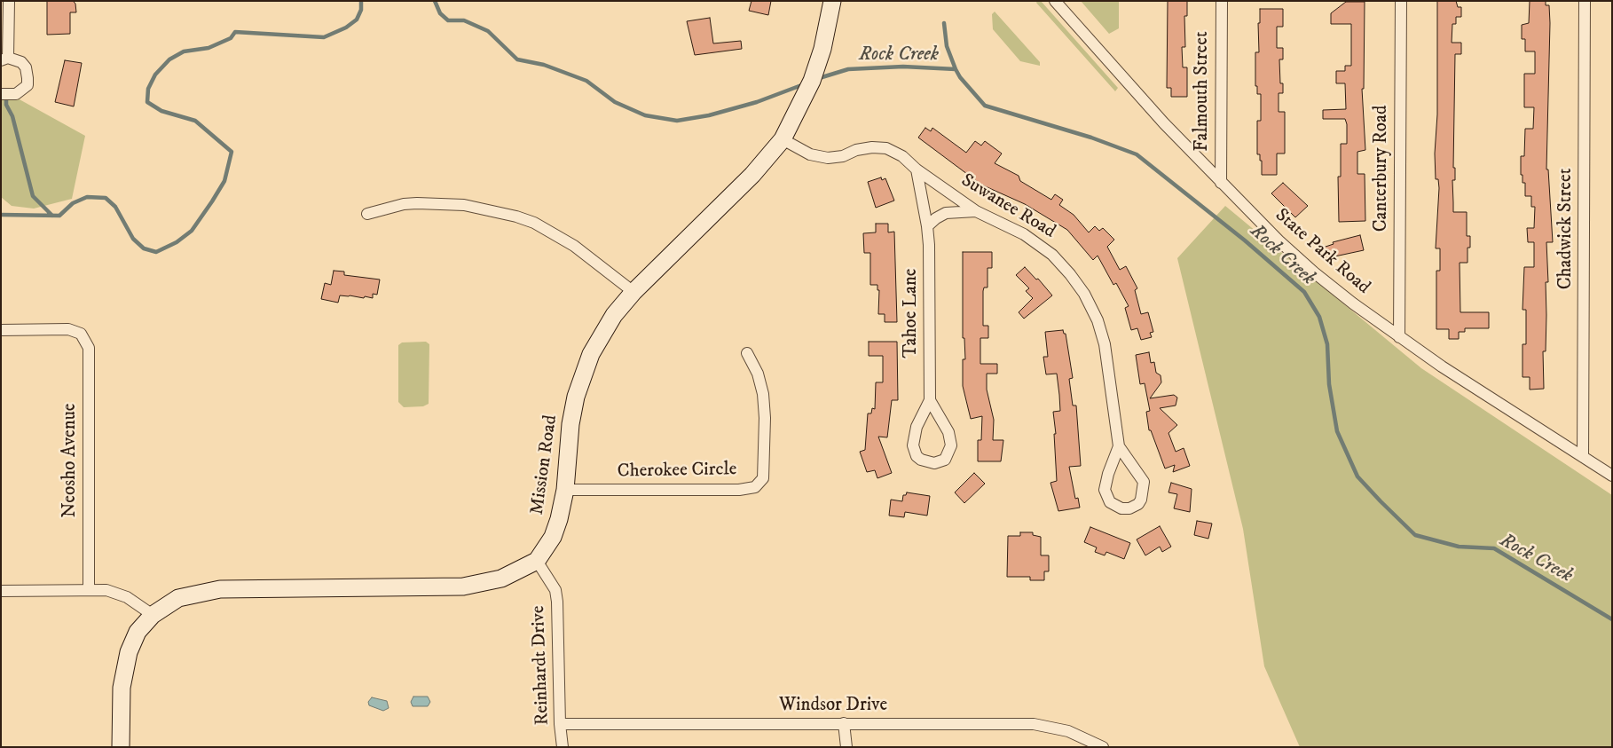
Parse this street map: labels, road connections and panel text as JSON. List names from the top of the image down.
{
  "streets": {
    "main road": ["Mission Road"],
    "street": [
      "Falmouth Street",
      "Canterbury Road",
      "Suwanee Road",
      "Chadwick Street",
      "State Park Road",
      "Tahoe Lane",
      "Neosho Avenue",
      "Cherokee Circle",
      "Reinhardt Drive",
      "Windsor Drive"
    ]
  },
  "crossings": [
    ["Falmouth Street", "State Park Road"],
    ["Canterbury Road", "State Park Road"],
    ["Suwanee Road", "Tahoe Lane"],
    ["Suwanee Road", "Mission Road"],
    ["Chadwick Street", "State Park Road"],
    ["Mission Road", "Cherokee Circle"],
    ["Mission Road", "Reinhardt Drive"],
    ["Reinhardt Drive", "Windsor Drive"]
  ],
  "water": ["Rock Creek"]
}
